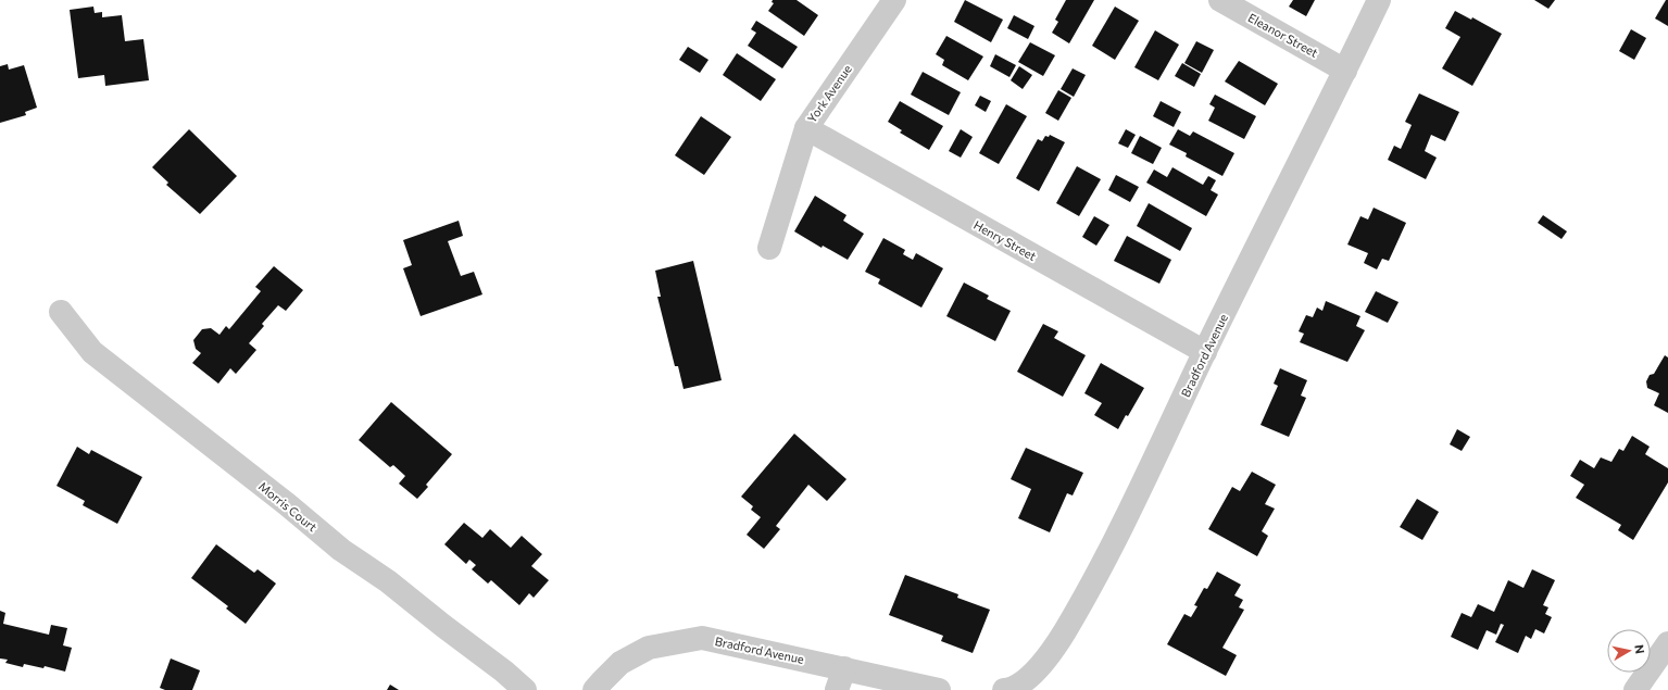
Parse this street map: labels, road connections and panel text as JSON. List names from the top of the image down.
{
  "streets": {
    "street": [
      "Eleanor Street",
      "York Avenue",
      "Henry Street",
      "Bradford Avenue",
      "Morris Court"
    ]
  },
  "crossings": [
    ["Eleanor Street", "Bradford Avenue"],
    ["York Avenue", "Henry Street"],
    ["Henry Street", "Bradford Avenue"]
  ],
  "north": "right"
}
